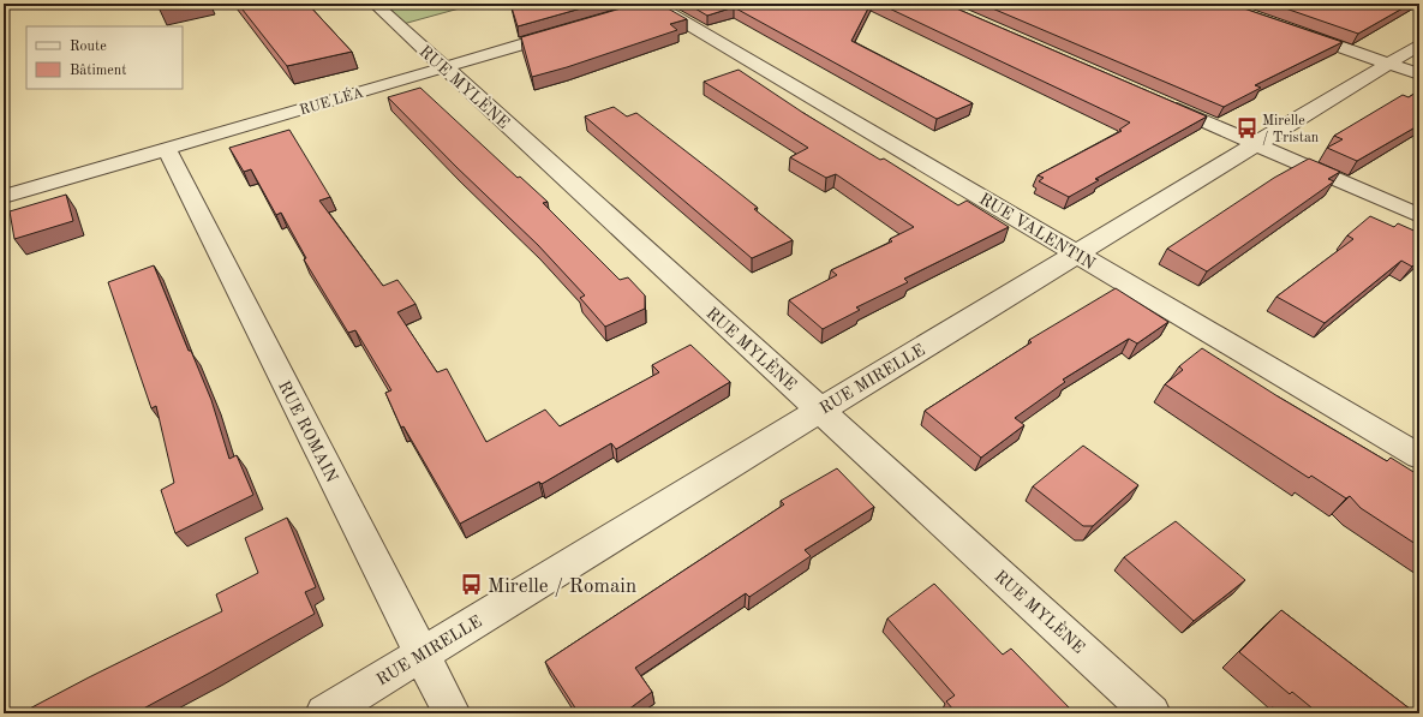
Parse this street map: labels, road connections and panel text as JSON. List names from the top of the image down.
{
  "streets": {
    "street": [
      "RUE MYLÈNE",
      "RUE LÉA",
      "RUE VALENTIN",
      "RUE MIRELLE",
      "RUE ROMAIN"
    ]
  },
  "crossings": [
    ["RUE MYLÈNE", "RUE LÉA"],
    ["RUE MYLÈNE", "RUE MIRELLE"],
    ["RUE LÉA", "RUE ROMAIN"],
    ["RUE VALENTIN", "RUE MIRELLE"],
    ["RUE MIRELLE", "RUE ROMAIN"]
  ],
  "places": {
    "bus stop": ["Mirelle / Tristan", "Mirelle / Romain"]
  },
  "legend": ["Route", "Bâtiment"]
}
